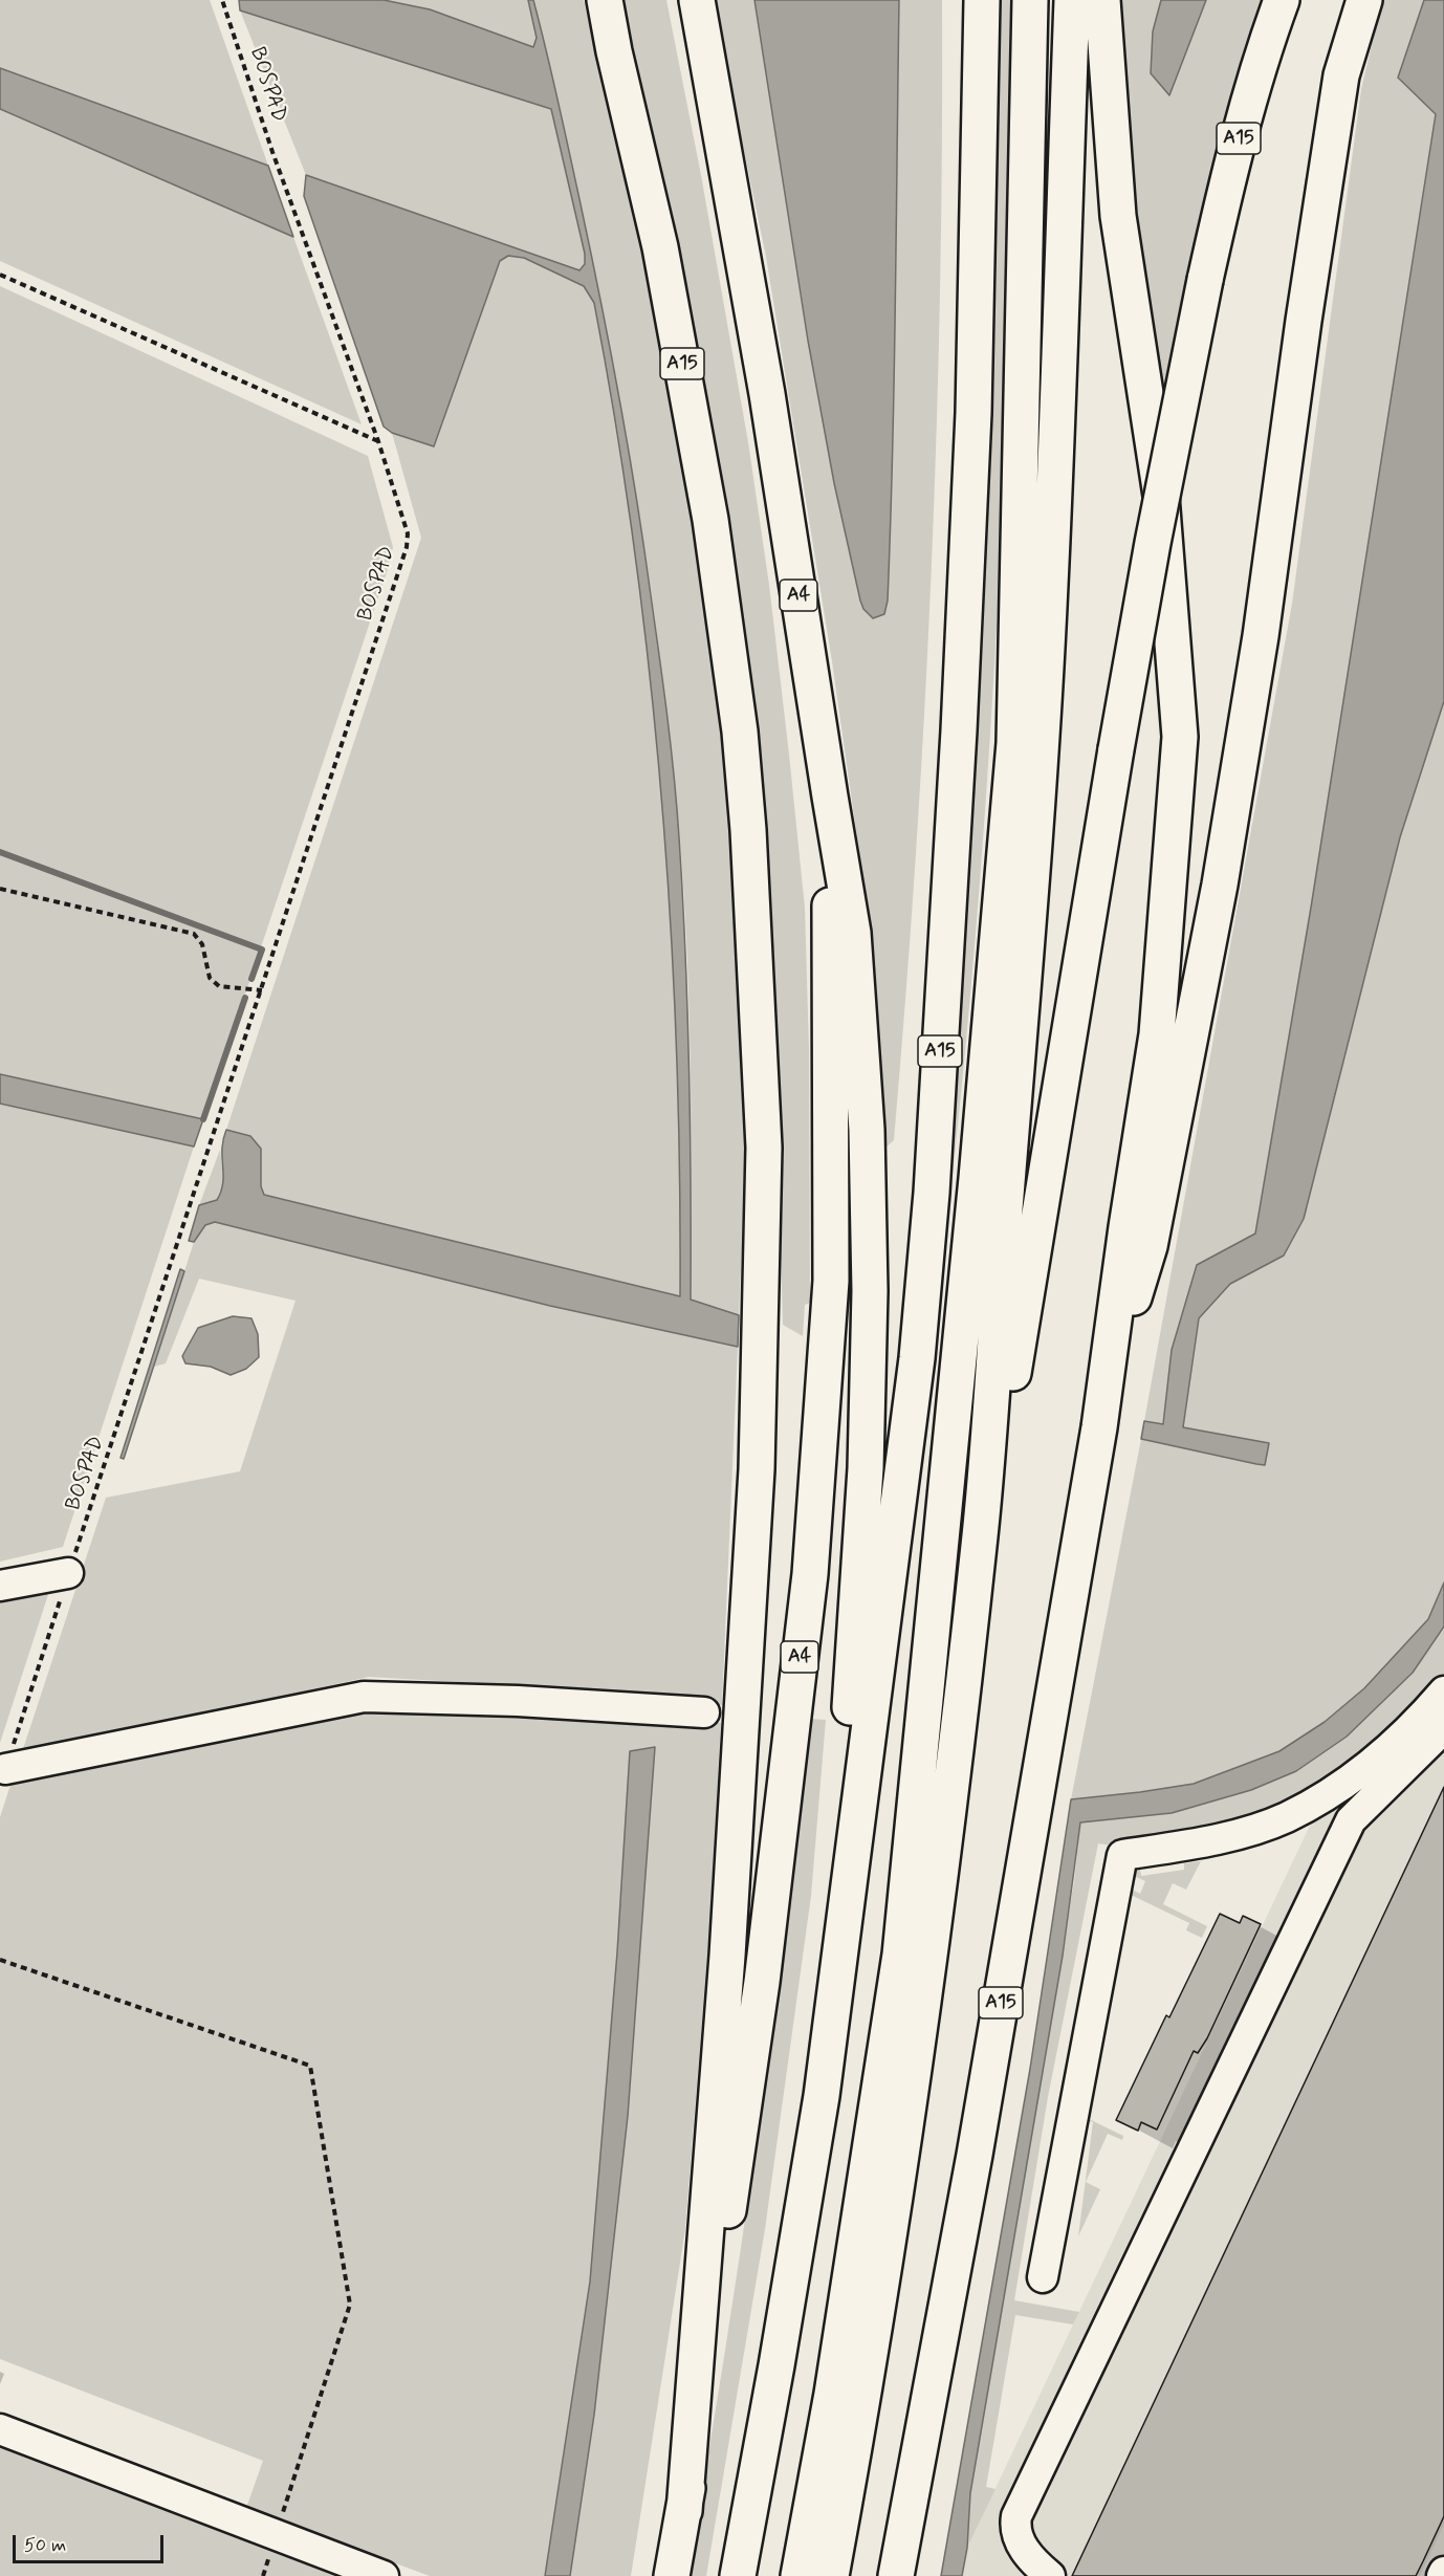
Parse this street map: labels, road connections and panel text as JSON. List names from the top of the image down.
{
  "streets": {
    "highway": ["A15", "A4"],
    "path": ["BOSPAD"]
  },
  "crossings": [
    ["A15", "A4"]
  ],
  "scale_bar": "50 m"
}
